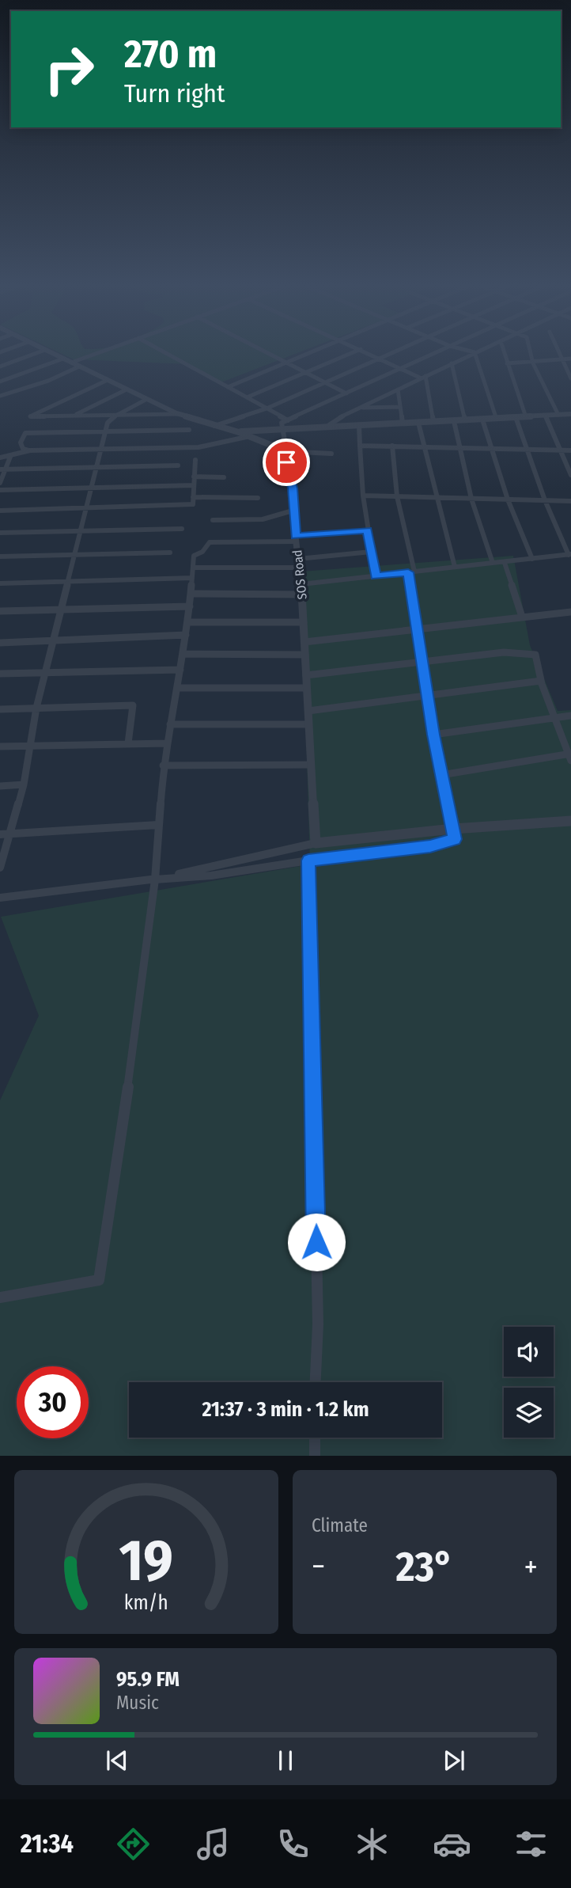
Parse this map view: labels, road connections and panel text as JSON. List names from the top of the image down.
{
  "streets": {
    "street": ["SOS Road"]
  },
  "page": {
    "turn": ["270 m", "Turn right"],
    "limit": "30",
    "trip": "21:37 · 3 min · 1.2 km",
    "tile": "Climate",
    "heat": ["−", "23°", "+"],
    "song": ["95.9 FM", "Music"],
    "tabs": "21:34",
    "gauge": ["19", "km/h"]
  }
}
